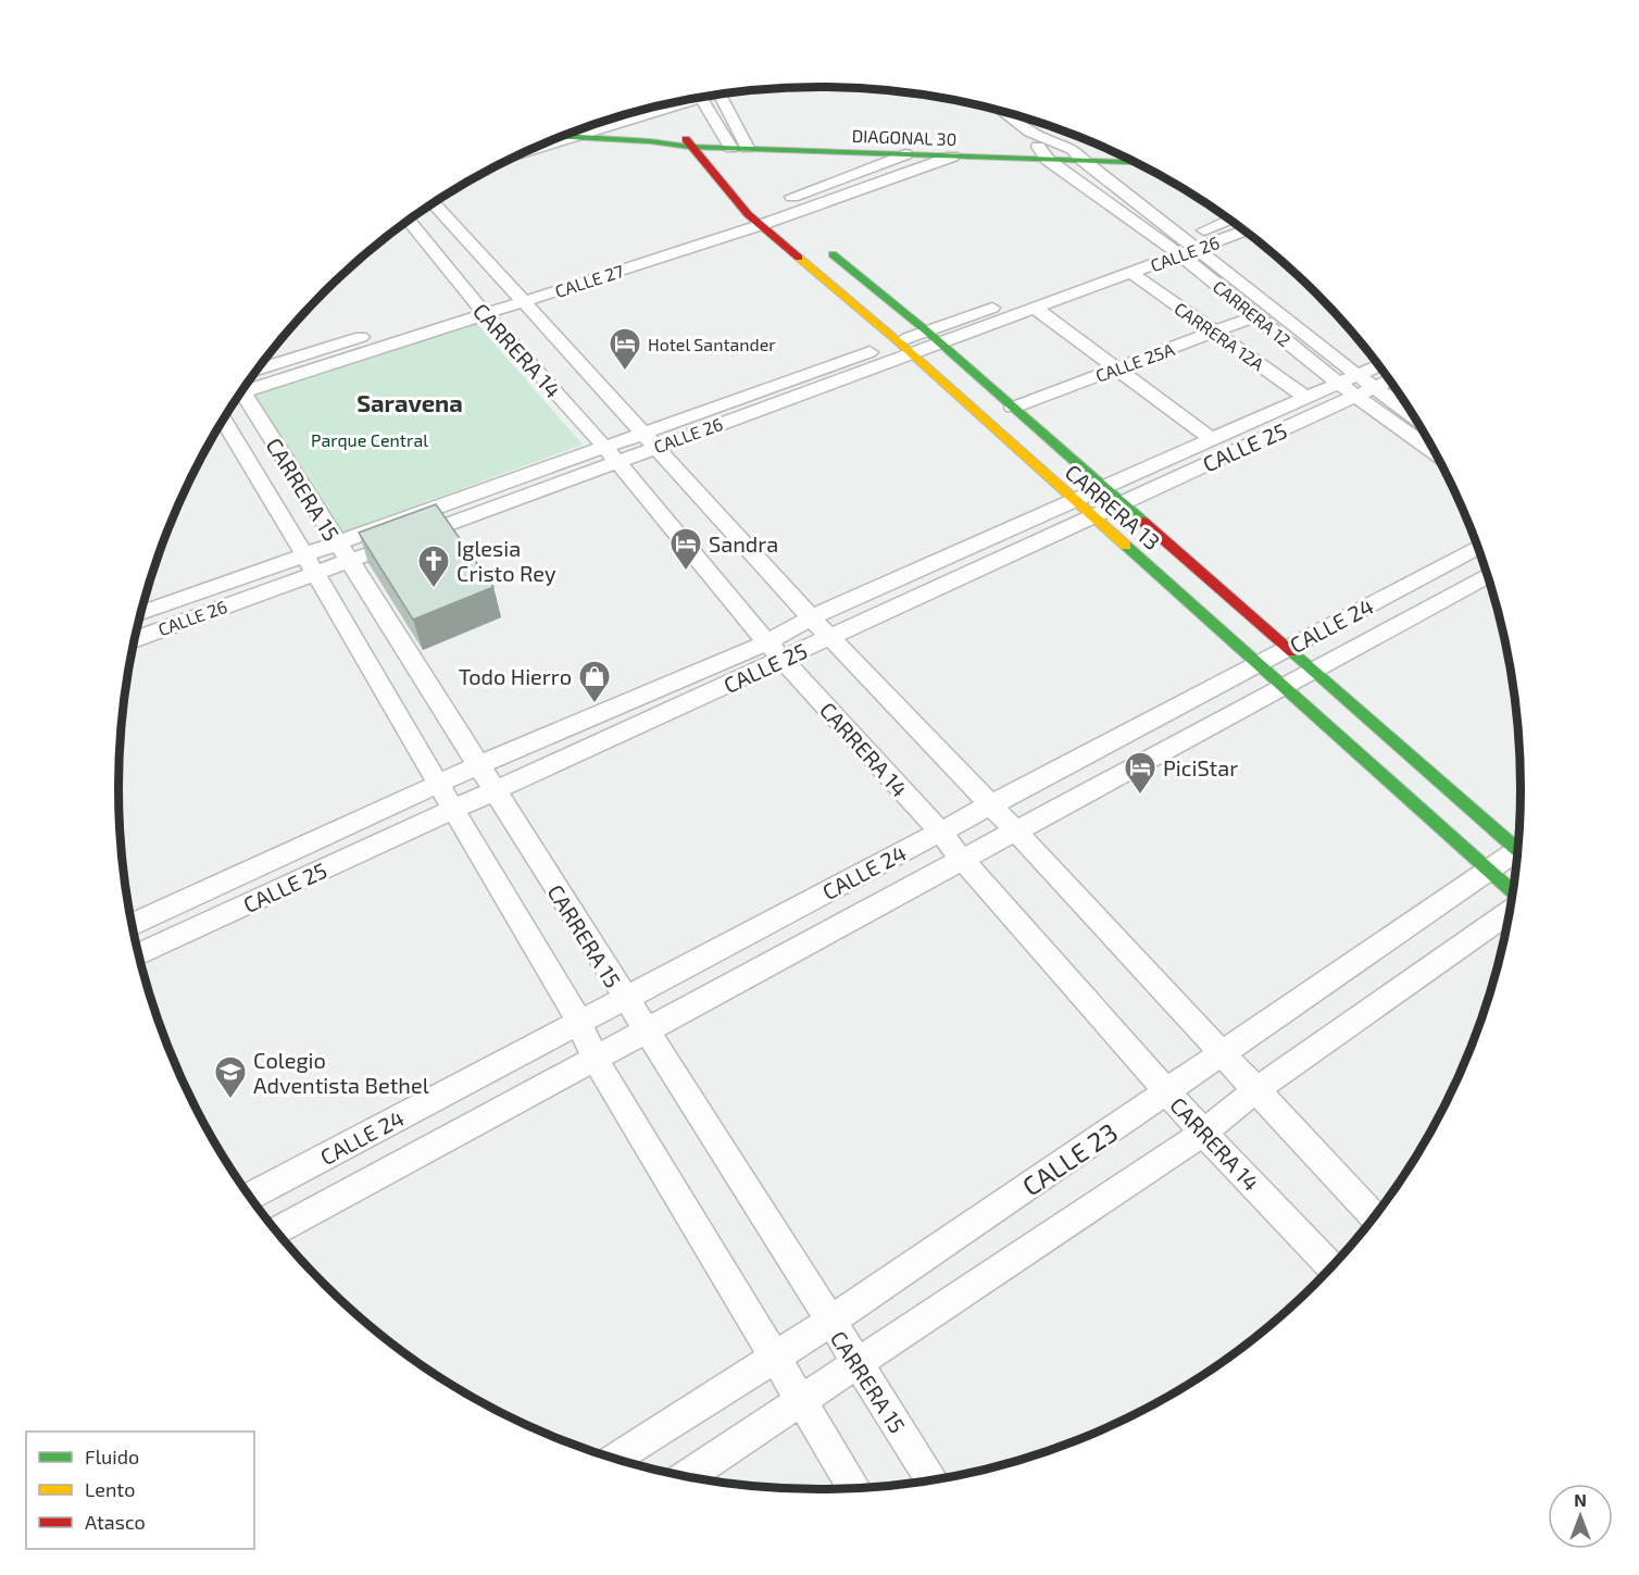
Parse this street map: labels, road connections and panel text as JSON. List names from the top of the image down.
{
  "streets": {
    "main road": ["DIAGONAL 30", "CARRERA 13"],
    "street": [
      "CALLE 26",
      "CALLE 27",
      "CARRERA 12",
      "CARRERA 12A",
      "CARRERA 14",
      "CALLE 25A",
      "CALLE 25",
      "CARRERA 15",
      "CALLE 24",
      "CALLE 23"
    ]
  },
  "crossings": [
    ["DIAGONAL 30", "CALLE 27"],
    ["DIAGONAL 30", "CARRERA 12"],
    ["DIAGONAL 30", "CARRERA 13"],
    ["CALLE 26", "CARRERA 12"],
    ["CALLE 26", "CARRERA 12A"],
    ["CALLE 26", "CARRERA 14"],
    ["CALLE 26", "CARRERA 15"],
    ["CALLE 26", "CARRERA 13"],
    ["CALLE 27", "CARRERA 14"],
    ["CALLE 27", "CARRERA 13"],
    ["CARRERA 12", "CALLE 25A"],
    ["CARRERA 12", "CALLE 25"],
    ["CARRERA 12A", "CALLE 25A"],
    ["CARRERA 12A", "CALLE 25"],
    ["CARRERA 14", "CALLE 25"],
    ["CARRERA 14", "CALLE 24"],
    ["CARRERA 14", "CALLE 23"],
    ["CALLE 25A", "CARRERA 13"],
    ["CALLE 25", "CARRERA 15"],
    ["CALLE 25", "CARRERA 13"],
    ["CARRERA 15", "CALLE 24"],
    ["CARRERA 15", "CALLE 23"],
    ["CARRERA 13", "CALLE 24"],
    ["CARRERA 13", "CALLE 23"]
  ],
  "districts": ["Saravena"],
  "parks": ["Parque Central"],
  "places": {
    "hotel": ["Hotel Santander", "Sandra", "PiciStar"],
    "church": ["Iglesia Cristo Rey"],
    "shop": ["Todo Hierro"],
    "school or university": ["Colegio Adventista Bethel"]
  },
  "legend": ["Fluido", "Lento", "Atasco"],
  "north": "top"
}
